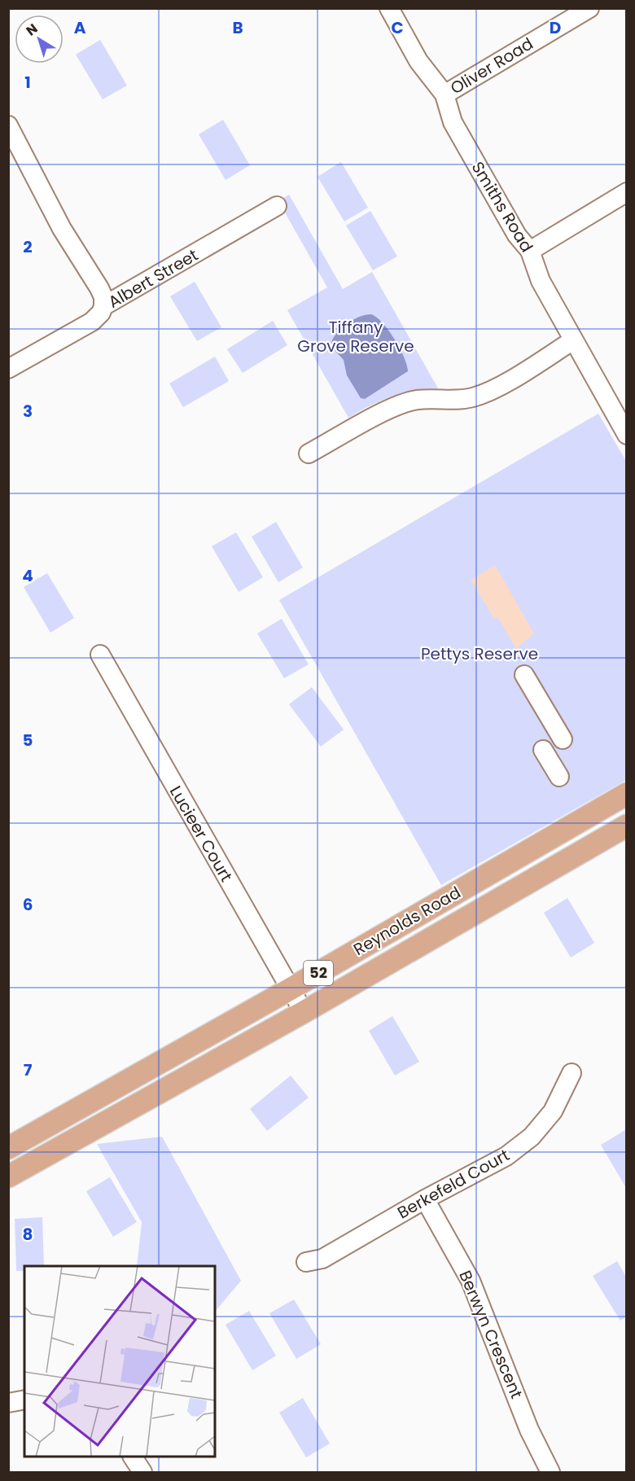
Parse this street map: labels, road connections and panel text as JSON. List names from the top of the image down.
{
  "streets": {
    "main road": ["Reynolds Road", "52"],
    "street": [
      "Oliver Road",
      "Smiths Road",
      "Albert Street",
      "Lucieer Court",
      "Berkefeld Court",
      "Berwyn Crescent"
    ]
  },
  "crossings": [
    ["Oliver Road", "Smiths Road"],
    ["Lucieer Court", "Reynolds Road"],
    ["Berkefeld Court", "Berwyn Crescent"]
  ],
  "parks": ["Tiffany Grove Reserve", "Pettys Reserve"],
  "north": "top left",
  "grid": {
    "columns": [
      "A",
      "B",
      "C",
      "D"
    ],
    "rows": [
      "1",
      "2",
      "3",
      "4",
      "5",
      "6",
      "7",
      "8"
    ]
  }
}
